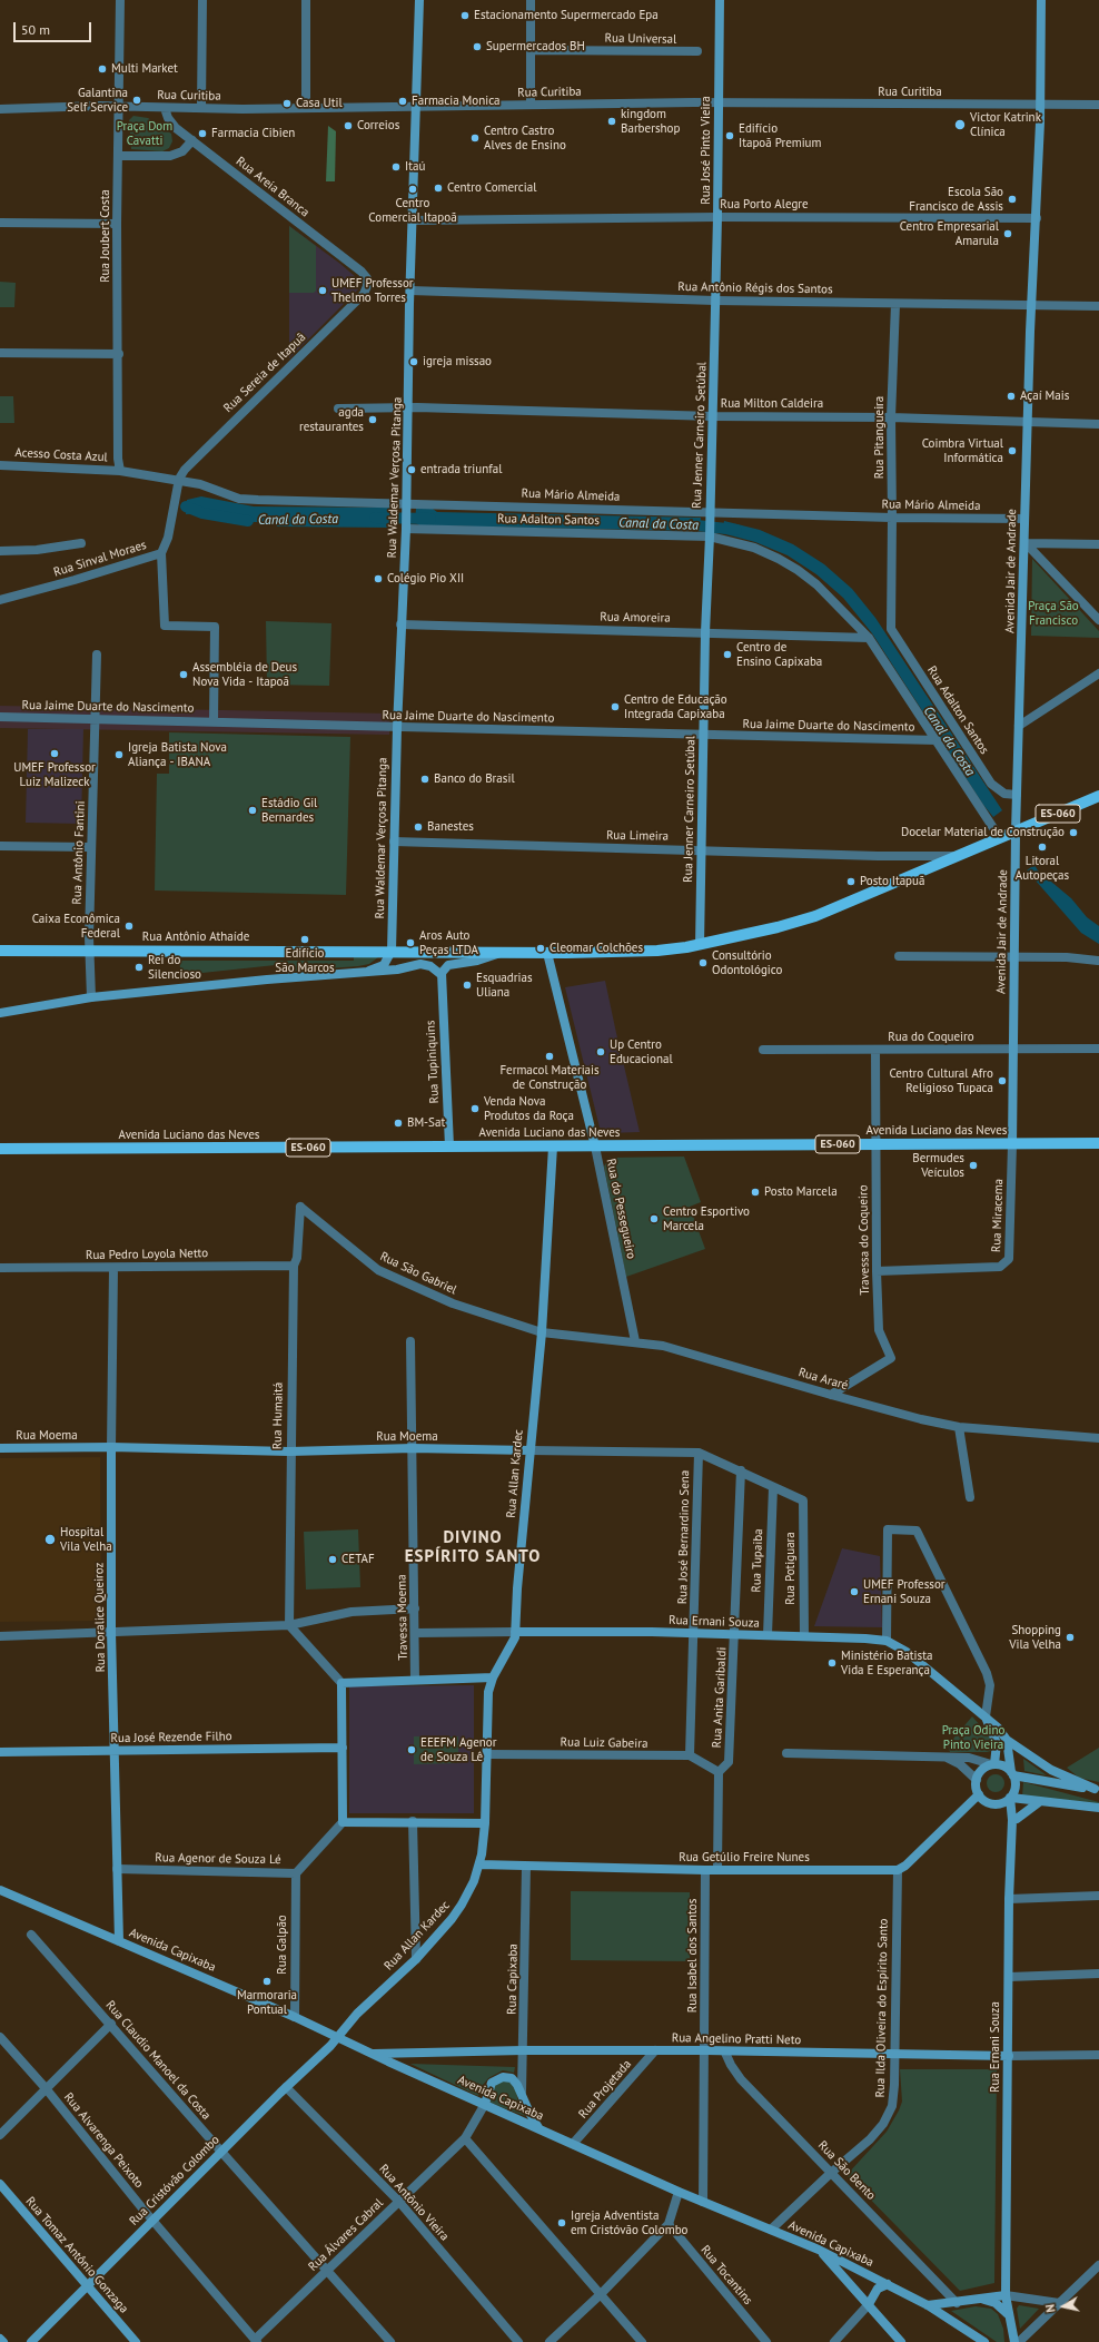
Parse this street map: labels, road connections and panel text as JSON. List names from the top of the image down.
{
  "streets": {
    "main road": ["ES-060", "Rua Antônio Athaíde", "Avenida Luciano das Neves"],
    "street": [
      "Rua Universal",
      "Rua Curitiba",
      "Rua José Pinto Vieira",
      "Rua Areia Branca",
      "Rua Porto Alegre",
      "Rua Joubert Costa",
      "Rua Antônio Régis dos Santos",
      "Rua Sereia de Itapuã",
      "Rua Milton Caldeira",
      "Rua Jenner Carneiro Setúbal",
      "Rua Pitangueira",
      "Acesso Costa Azul",
      "Rua Waldemar Verçosa Pitanga",
      "Rua Mário Almeida",
      "Rua Adalton Santos",
      "Rua Sinval Moraes",
      "Avenida Jair de Andrade",
      "Rua Amoreira",
      "Rua Jaime Duarte do Nascimento",
      "Rua Limeira",
      "Rua Antônio Fantini",
      "Rua do Coqueiro",
      "Rua Tupiniquins",
      "Rua do Pessegueiro",
      "Rua Miracema",
      "Travessa do Coqueiro",
      "Rua Pedro Loyola Netto",
      "Rua São Gabriel",
      "Rua Araré",
      "Rua Humaitá",
      "Rua Moema",
      "Rua Allan Kardec",
      "Rua José Bernardino Sena",
      "Rua Tupaiba",
      "Rua Potiguara",
      "Rua Doralice Queiroz",
      "Travessa Moema",
      "Rua Ernani Souza",
      "Rua Anita Garibaldi",
      "Rua José Rezende Filho",
      "Rua Luiz Gabeira",
      "Rua Getúlio Freire Nunes",
      "Rua Agenor de Souza Lé",
      "Rua Galpão",
      "Avenida Capixaba",
      "Rua Isabel dos Santos",
      "Rua Capixaba",
      "Rua Ilda Oliveira do Espírito Santo",
      "Rua Angelino Pratti Neto",
      "Rua Claudio Manoel da Costa",
      "Rua Projetada",
      "Rua Alvarenga Peixoto",
      "Rua São Bento",
      "Rua Cristóvão Colombo",
      "Rua Antõnio Vieira",
      "Rua Álvares Cabral",
      "Rua Tomaz Antônio Gonzaga",
      "Rua Tocantins"
    ]
  },
  "crossings": [
    ["Rua Curitiba", "Rua José Pinto Vieira"],
    ["Rua Curitiba", "Rua Areia Branca"],
    ["Rua Curitiba", "Rua Joubert Costa"],
    ["Rua Curitiba", "Rua Waldemar Verçosa Pitanga"],
    ["Rua Curitiba", "Avenida Jair de Andrade"],
    ["Rua José Pinto Vieira", "Rua Porto Alegre"],
    ["Rua José Pinto Vieira", "Rua Antônio Régis dos Santos"],
    ["Rua José Pinto Vieira", "Rua Jenner Carneiro Setúbal"],
    ["Rua Areia Branca", "Rua Sereia de Itapuã"],
    ["Rua Porto Alegre", "Rua Waldemar Verçosa Pitanga"],
    ["Rua Porto Alegre", "Avenida Jair de Andrade"],
    ["Rua Joubert Costa", "Acesso Costa Azul"],
    ["Rua Joubert Costa", "Rua Mário Almeida"],
    ["Rua Antônio Régis dos Santos", "Rua Jenner Carneiro Setúbal"],
    ["Rua Antônio Régis dos Santos", "Rua Pitangueira"],
    ["Rua Antônio Régis dos Santos", "Rua Waldemar Verçosa Pitanga"],
    ["Rua Antônio Régis dos Santos", "Avenida Jair de Andrade"],
    ["Rua Sereia de Itapuã", "Rua Mário Almeida"],
    ["Rua Sereia de Itapuã", "Rua Sinval Moraes"],
    ["Rua Milton Caldeira", "Rua Jenner Carneiro Setúbal"],
    ["Rua Milton Caldeira", "Rua Pitangueira"],
    ["Rua Milton Caldeira", "Rua Waldemar Verçosa Pitanga"],
    ["Rua Milton Caldeira", "Avenida Jair de Andrade"],
    ["Rua Jenner Carneiro Setúbal", "Rua Mário Almeida"],
    ["Rua Jenner Carneiro Setúbal", "Rua Adalton Santos"],
    ["Rua Jenner Carneiro Setúbal", "Rua Amoreira"],
    ["Rua Jenner Carneiro Setúbal", "Rua Jaime Duarte do Nascimento"],
    ["Rua Jenner Carneiro Setúbal", "ES-060"],
    ["Rua Jenner Carneiro Setúbal", "Rua Limeira"],
    ["Rua Pitangueira", "Rua Mário Almeida"],
    ["Rua Pitangueira", "Rua Adalton Santos"],
    ["Acesso Costa Azul", "Rua Mário Almeida"],
    ["Rua Waldemar Verçosa Pitanga", "Rua Mário Almeida"],
    ["Rua Waldemar Verçosa Pitanga", "Rua Adalton Santos"],
    ["Rua Waldemar Verçosa Pitanga", "Rua Amoreira"],
    ["Rua Waldemar Verçosa Pitanga", "Rua Jaime Duarte do Nascimento"],
    ["Rua Waldemar Verçosa Pitanga", "ES-060"],
    ["Rua Waldemar Verçosa Pitanga", "Rua Limeira"],
    ["Rua Waldemar Verçosa Pitanga", "Rua Antônio Athaíde"],
    ["Rua Mário Almeida", "Rua Sinval Moraes"],
    ["Rua Mário Almeida", "Avenida Jair de Andrade"],
    ["Rua Adalton Santos", "Avenida Jair de Andrade"],
    ["Rua Adalton Santos", "Rua Amoreira"],
    ["Rua Adalton Santos", "Rua Jaime Duarte do Nascimento"],
    ["Rua Adalton Santos", "ES-060"],
    ["Avenida Jair de Andrade", "ES-060"],
    ["Avenida Jair de Andrade", "Rua do Coqueiro"],
    ["Avenida Jair de Andrade", "Avenida Luciano das Neves"],
    ["Avenida Jair de Andrade", "Rua Miracema"],
    ["Rua Jaime Duarte do Nascimento", "Rua Antônio Fantini"],
    ["ES-060", "Rua Limeira"],
    ["ES-060", "Rua Antônio Athaíde"],
    ["ES-060", "Rua do Pessegueiro"],
    ["Rua Antônio Fantini", "Rua Antônio Athaíde"],
    ["Rua do Coqueiro", "Travessa do Coqueiro"],
    ["Rua Tupiniquins", "Avenida Luciano das Neves"],
    ["Avenida Luciano das Neves", "Rua do Pessegueiro"],
    ["Avenida Luciano das Neves", "Rua Miracema"],
    ["Avenida Luciano das Neves", "Travessa do Coqueiro"],
    ["Avenida Luciano das Neves", "Rua Allan Kardec"],
    ["Rua do Pessegueiro", "Rua Araré"],
    ["Rua Miracema", "Travessa do Coqueiro"],
    ["Travessa do Coqueiro", "Rua Araré"],
    ["Rua Pedro Loyola Netto", "Rua Humaitá"],
    ["Rua Pedro Loyola Netto", "Rua Doralice Queiroz"],
    ["Rua São Gabriel", "Rua Araré"],
    ["Rua São Gabriel", "Rua Humaitá"],
    ["Rua São Gabriel", "Rua Allan Kardec"],
    ["Rua Araré", "Rua Allan Kardec"],
    ["Rua Humaitá", "Rua Moema"],
    ["Rua Moema", "Rua Allan Kardec"],
    ["Rua Moema", "Rua José Bernardino Sena"],
    ["Rua Moema", "Rua Tupaiba"],
    ["Rua Moema", "Rua Potiguara"],
    ["Rua Moema", "Rua Doralice Queiroz"],
    ["Rua Moema", "Travessa Moema"],
    ["Rua Moema", "Rua Anita Garibaldi"],
    ["Rua Allan Kardec", "Rua Ernani Souza"],
    ["Rua Allan Kardec", "Rua Luiz Gabeira"],
    ["Rua Allan Kardec", "Rua Getúlio Freire Nunes"],
    ["Rua Allan Kardec", "Avenida Capixaba"],
    ["Rua Allan Kardec", "Rua Cristóvão Colombo"],
    ["Rua José Bernardino Sena", "Rua Ernani Souza"],
    ["Rua José Bernardino Sena", "Rua Luiz Gabeira"],
    ["Rua Tupaiba", "Rua Ernani Souza"],
    ["Rua Potiguara", "Rua Ernani Souza"],
    ["Rua Doralice Queiroz", "Rua José Rezende Filho"],
    ["Rua Doralice Queiroz", "Rua Agenor de Souza Lé"],
    ["Rua Doralice Queiroz", "Avenida Capixaba"],
    ["Travessa Moema", "Rua Ernani Souza"],
    ["Rua Ernani Souza", "Rua Anita Garibaldi"],
    ["Rua Ernani Souza", "Rua Angelino Pratti Neto"],
    ["Rua Anita Garibaldi", "Rua Luiz Gabeira"],
    ["Rua Anita Garibaldi", "Rua Getúlio Freire Nunes"],
    ["Rua Getúlio Freire Nunes", "Rua Isabel dos Santos"],
    ["Rua Getúlio Freire Nunes", "Rua Capixaba"],
    ["Rua Getúlio Freire Nunes", "Rua Ilda Oliveira do Espírito Santo"],
    ["Rua Agenor de Souza Lé", "Rua Galpão"],
    ["Rua Galpão", "Avenida Capixaba"],
    ["Avenida Capixaba", "Rua Isabel dos Santos"],
    ["Avenida Capixaba", "Rua Ilda Oliveira do Espírito Santo"],
    ["Avenida Capixaba", "Rua Angelino Pratti Neto"],
    ["Avenida Capixaba", "Rua Projetada"],
    ["Avenida Capixaba", "Rua Cristóvão Colombo"],
    ["Avenida Capixaba", "Rua Álvares Cabral"],
    ["Rua Isabel dos Santos", "Rua Angelino Pratti Neto"],
    ["Rua Capixaba", "Rua Angelino Pratti Neto"],
    ["Rua Ilda Oliveira do Espírito Santo", "Rua Angelino Pratti Neto"],
    ["Rua Ilda Oliveira do Espírito Santo", "Rua São Bento"],
    ["Rua Angelino Pratti Neto", "Rua Projetada"],
    ["Rua Angelino Pratti Neto", "Rua São Bento"],
    ["Rua Claudio Manoel da Costa", "Rua Cristóvão Colombo"],
    ["Rua Claudio Manoel da Costa", "Rua Álvares Cabral"],
    ["Rua Alvarenga Peixoto", "Rua Cristóvão Colombo"],
    ["Rua Alvarenga Peixoto", "Rua Álvares Cabral"],
    ["Rua Cristóvão Colombo", "Rua Antõnio Vieira"],
    ["Rua Cristóvão Colombo", "Rua Tomaz Antônio Gonzaga"],
    ["Rua Antõnio Vieira", "Rua Álvares Cabral"]
  ],
  "districts": ["DIVINO ESPÍRITO SANTO"],
  "water": ["Canal da Costa"],
  "parks": ["Praça Dom Cavatti", "Praça São Francisco", "Praça Odino Pinto Vieira"],
  "places": [
    "Estacionamento Supermercado Epa",
    "Supermercados BH",
    "Multi Market",
    "Galantina Self Service",
    "Farmacia Monica",
    "Casa Util",
    "kingdom Barbershop",
    "Victor Katrink Clínica",
    "Correios",
    "Farmacia Cibien",
    "Edifício Itapoã Premium",
    "Centro Castro Alves de Ensino",
    "Itaú",
    "Centro Comercial",
    "Centro Comercial Itapoã",
    "Escola São Francisco de Assis",
    "Centro Empresarial Amarula",
    "UMEF Professor Thelmo Torres",
    "igreja missao",
    "Açaí Mais",
    "agda restaurantes",
    "Coimbra Virtual Informática",
    "entrada triunfal",
    "Colégio Pio XII",
    "Centro de Ensino Capixaba",
    "Assembléia de Deus Nova Vida - Itapoã",
    "Centro de Educação Integrada Capixaba",
    "UMEF Professor Luiz Malizeck",
    "Igreja Batista Nova Aliança - IBANA",
    "Banco do Brasil",
    "Estádio Gil Bernardes",
    "Banestes",
    "Docelar Material de Construção",
    "Litoral Autopeças",
    "Posto Itapuã",
    "Caixa Econômica Federal",
    "Edifício São Marcos",
    "Aros Auto Peças LTDA",
    "Cleomar Colchões",
    "Consultório Odontológico",
    "Rei do Silencioso",
    "Esquadrias Uliana",
    "Up Centro Educacional",
    "Fermacol Materiais de Construção",
    "Centro Cultural Afro Religioso Tupaca",
    "Venda Nova Produtos da Roça",
    "BM-Sat",
    "Bermudes Veículos",
    "Posto Marcela",
    "Centro Esportivo Marcela",
    "Hospital Vila Velha",
    "CETAF",
    "UMEF Professor Ernani Souza",
    "Shopping Vila Velha",
    "Ministério Batista Vida E Esperança",
    "EEEFM Agenor de Souza Lê",
    "Marmoraria Pontual",
    "Igreja Adventista em Cristóvão Colombo"
  ],
  "scale_bar": "50 m",
  "north": "left"
}
